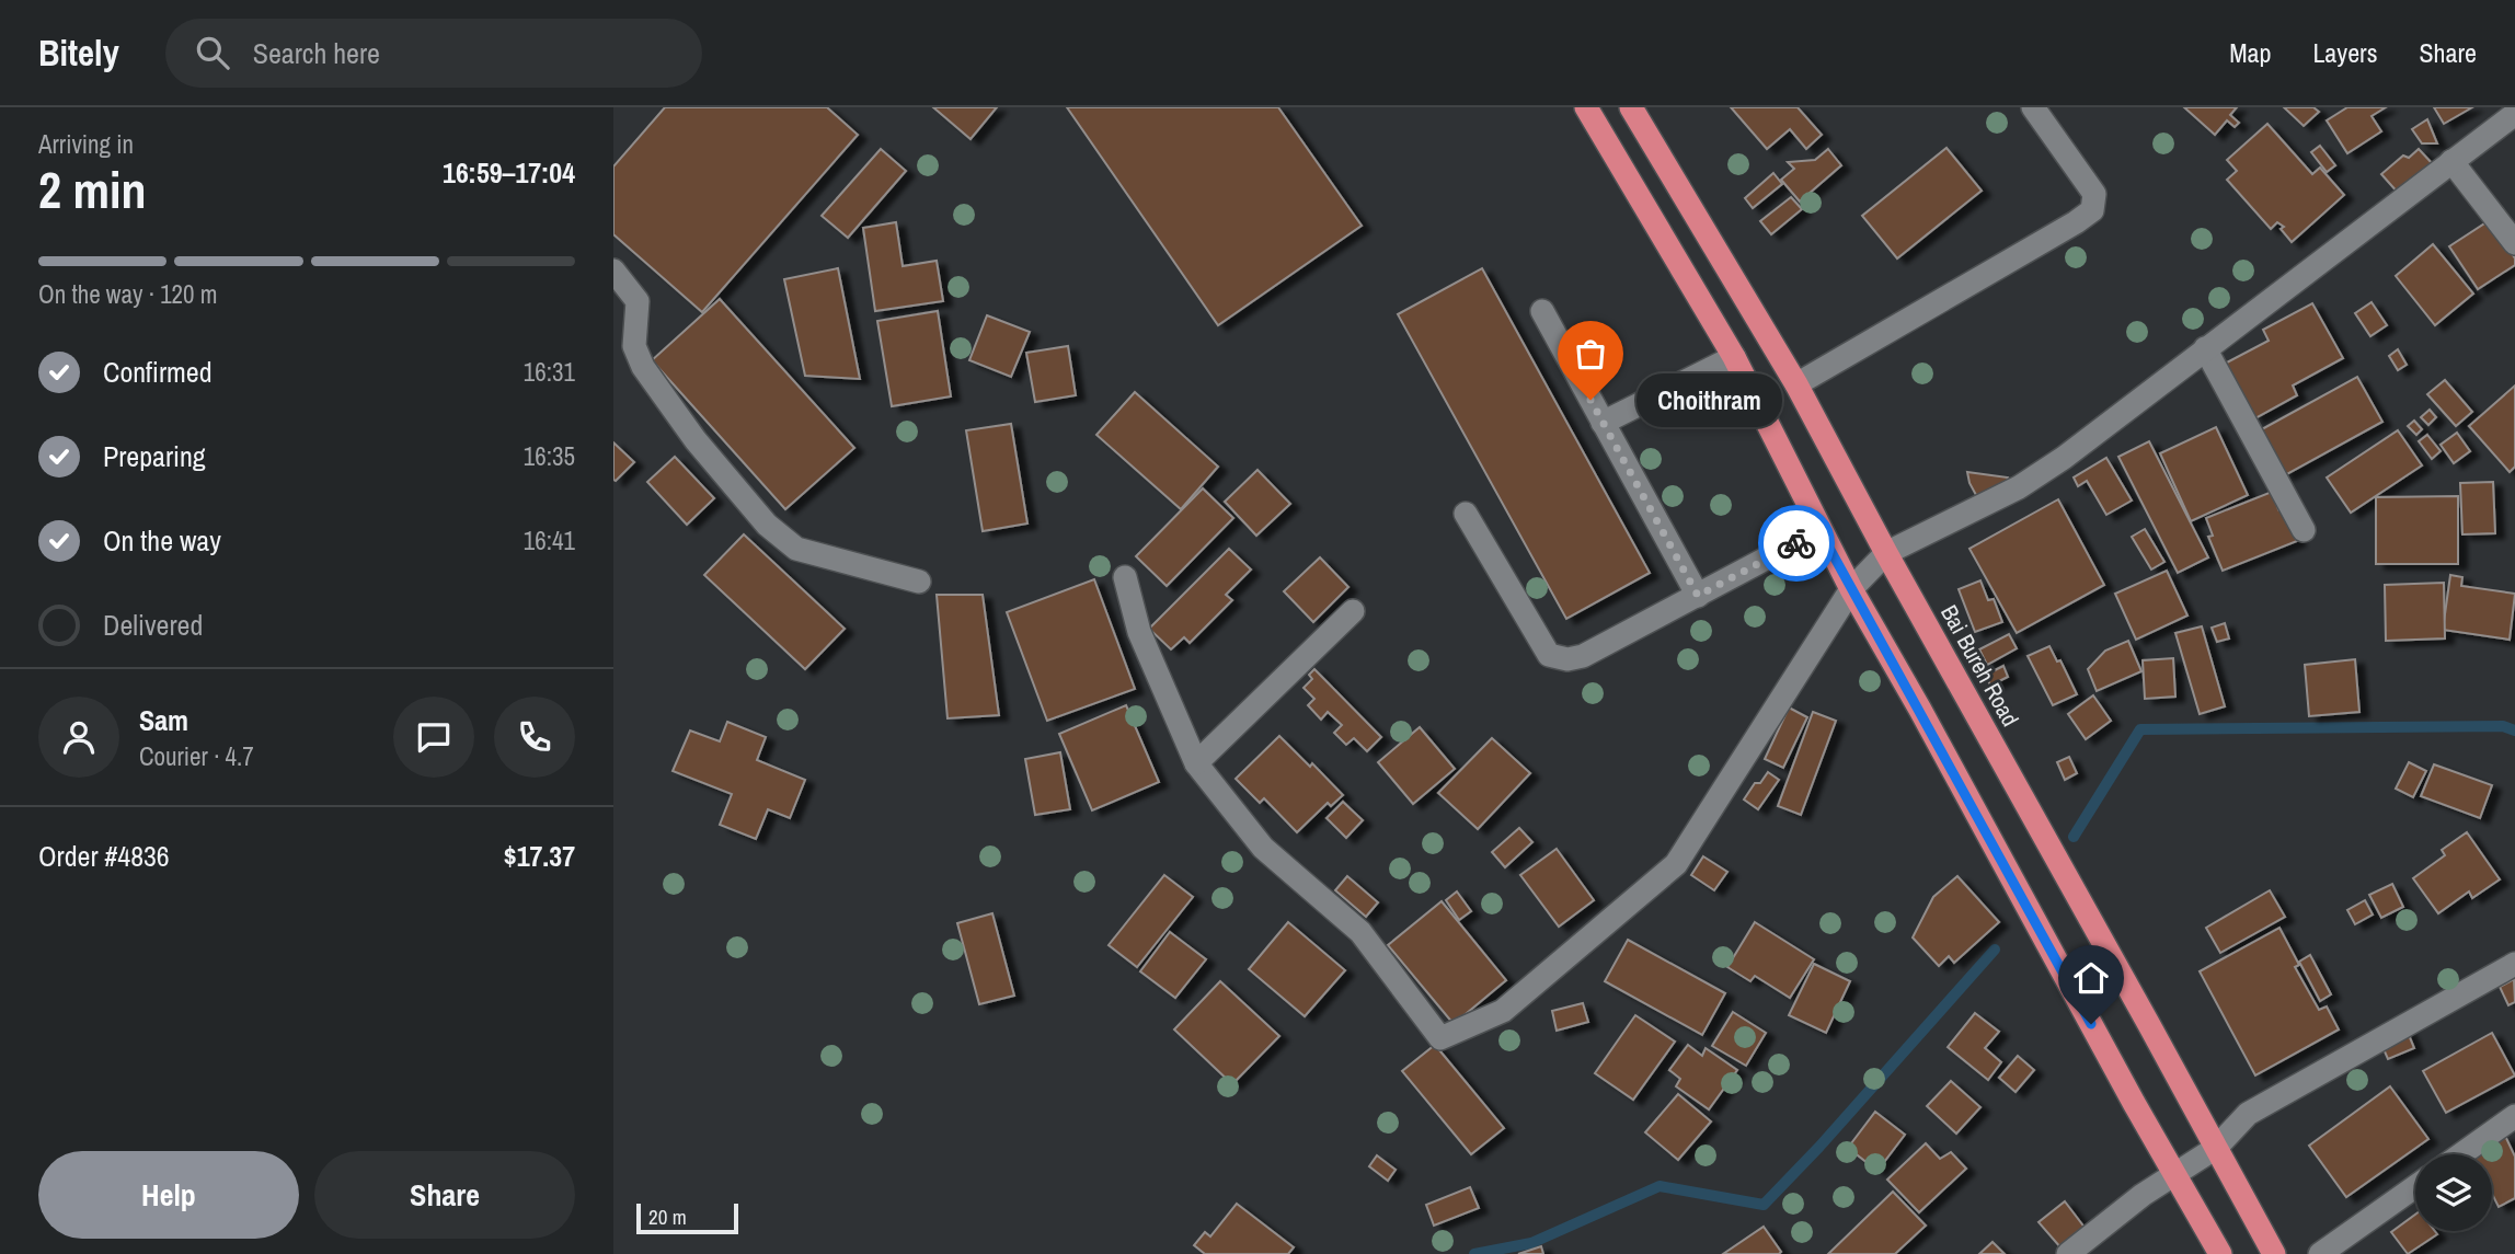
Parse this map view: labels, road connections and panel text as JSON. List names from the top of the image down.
{
  "streets": {
    "highway": ["Bai Bureh Road"]
  },
  "places": ["Choithram"],
  "scale_bar": "20 m",
  "page": {
    "header": "Bitely",
    "search": "Search here",
    "nav": ["Map", "Layers", "Share"],
    "heading": ["2 min", "Arriving in", "16:59–17:04"],
    "panel": [
      "Sam",
      "Courier · 4.7",
      "Order #4836",
      "$17.37"
    ],
    "bar": "On the way · 120 m",
    "list": [
      ["Confirmed", "16:31"],
      ["Preparing", "16:35"],
      ["On the way", "16:41"],
      "Delivered"
    ],
    "bubble": "Choithram",
    "buttons": ["Help", "Share"],
    "scale": "20 m"
  }
}
